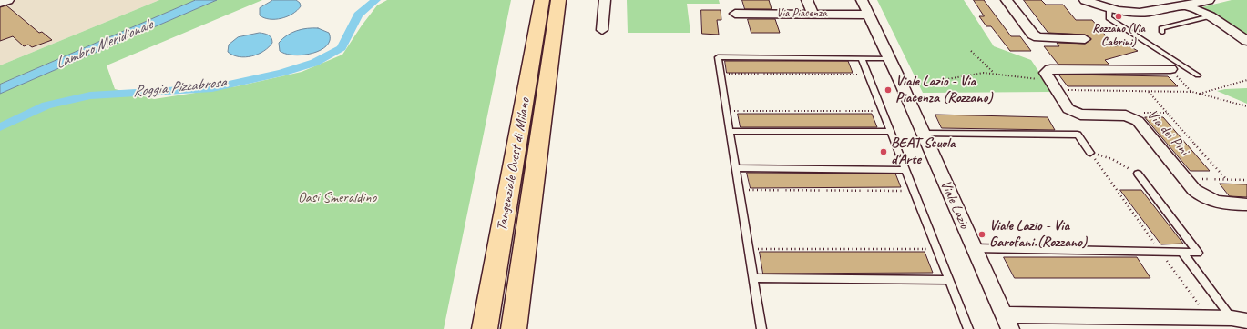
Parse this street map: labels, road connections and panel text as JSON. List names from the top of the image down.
{
  "streets": {
    "highway": ["Tangenziale Ovest di Milano"],
    "street": ["Via Piacenza", "Via dei Pini", "Viale Lazio"]
  },
  "crossings": [
    ["Via Piacenza", "Viale Lazio"]
  ],
  "water": ["Lambro Meridionale", "Roggia Pizzabrosa"],
  "parks": ["Oasi Smeraldino"],
  "places": [
    "Rozzano (Via Cabrini)",
    "Viale Lazio - Via Piacenza (Rozzano)",
    "BEAT Scuola d'Arte",
    "Viale Lazio - Via Garofani (Rozzano)"
  ]
}
